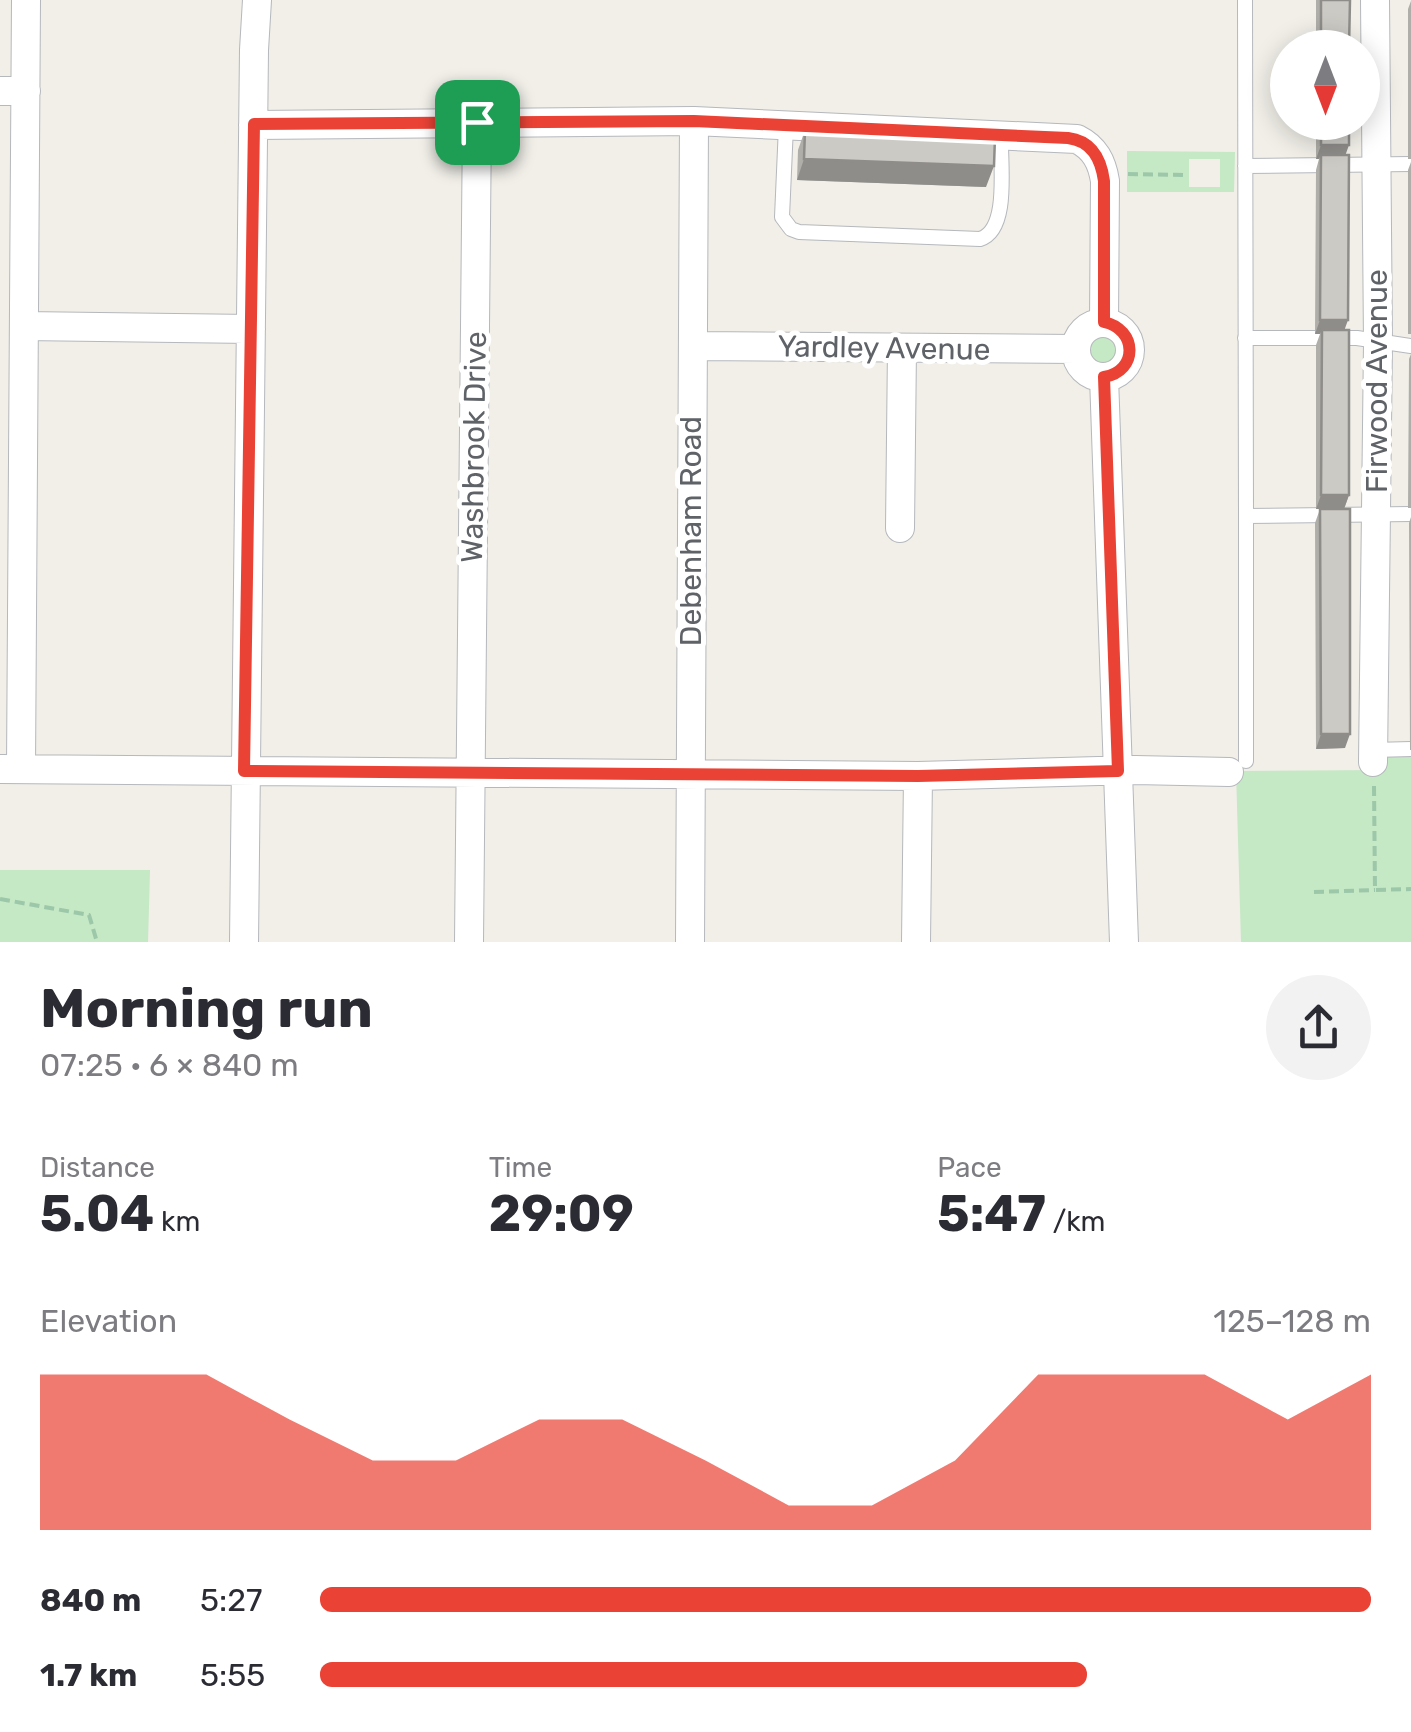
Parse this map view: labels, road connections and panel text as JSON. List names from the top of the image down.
{
  "streets": {
    "street": [
      "Yardley Avenue",
      "Firwood Avenue",
      "Washbrook Drive",
      "Debenham Road"
    ]
  },
  "crossings": [
    ["Yardley Avenue", "Debenham Road"]
  ],
  "north": "bottom",
  "page": {
    "heading": ["Morning run", "07:25 · 6 × 840 m"],
    "stats": [
      ["Distance", "5.04 km"],
      ["Time", "29:09"],
      ["Pace", "5:47 /km"]
    ],
    "chart": ["Elevation", "125–128 m"],
    "list": [
      {
        "name": "840 m",
        "note": "5:27"
      },
      {
        "name": "1.7 km",
        "note": "5:55"
      }
    ]
  }
}
